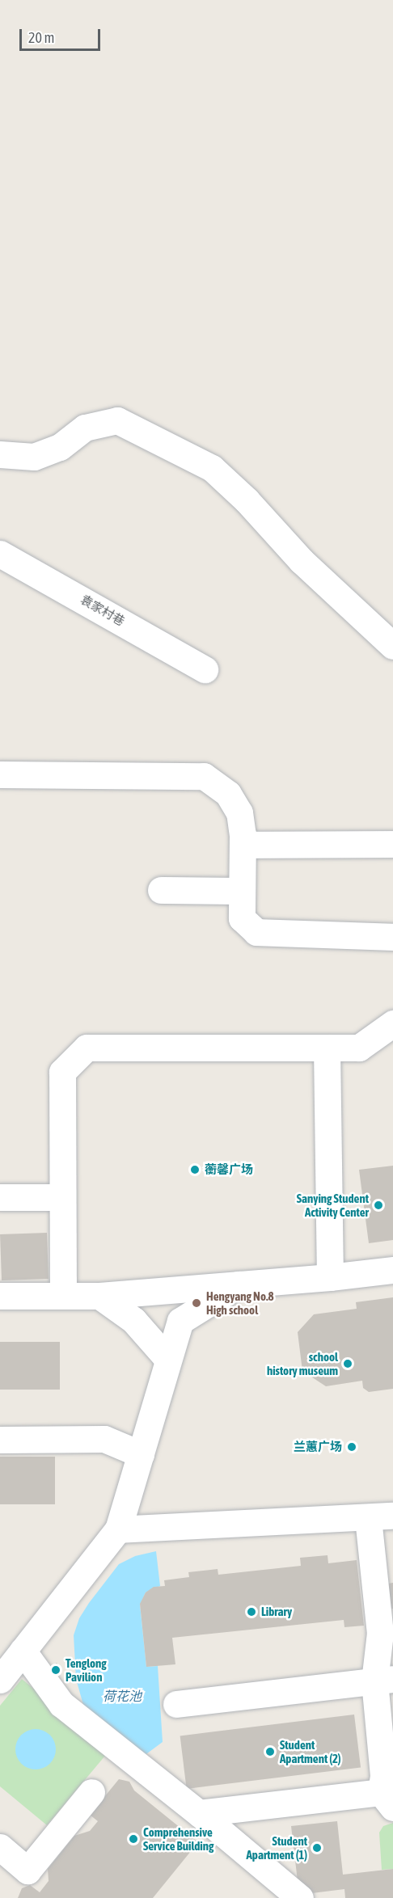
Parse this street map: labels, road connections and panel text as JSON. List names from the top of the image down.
{
  "streets": {
    "street": ["袁家村巷"]
  },
  "water": ["荷花池"],
  "places": [
    "蘅馨广场",
    "Sanying Student Activity Center",
    "Hengyang No.8 High school",
    "school history museum",
    "兰蕙广场",
    "Library",
    "Tenglong Pavilion",
    "Student Apartment (2)",
    "Comprehensive Service Building",
    "Student Apartment (1)"
  ],
  "scale_bar": "20 m"
}
